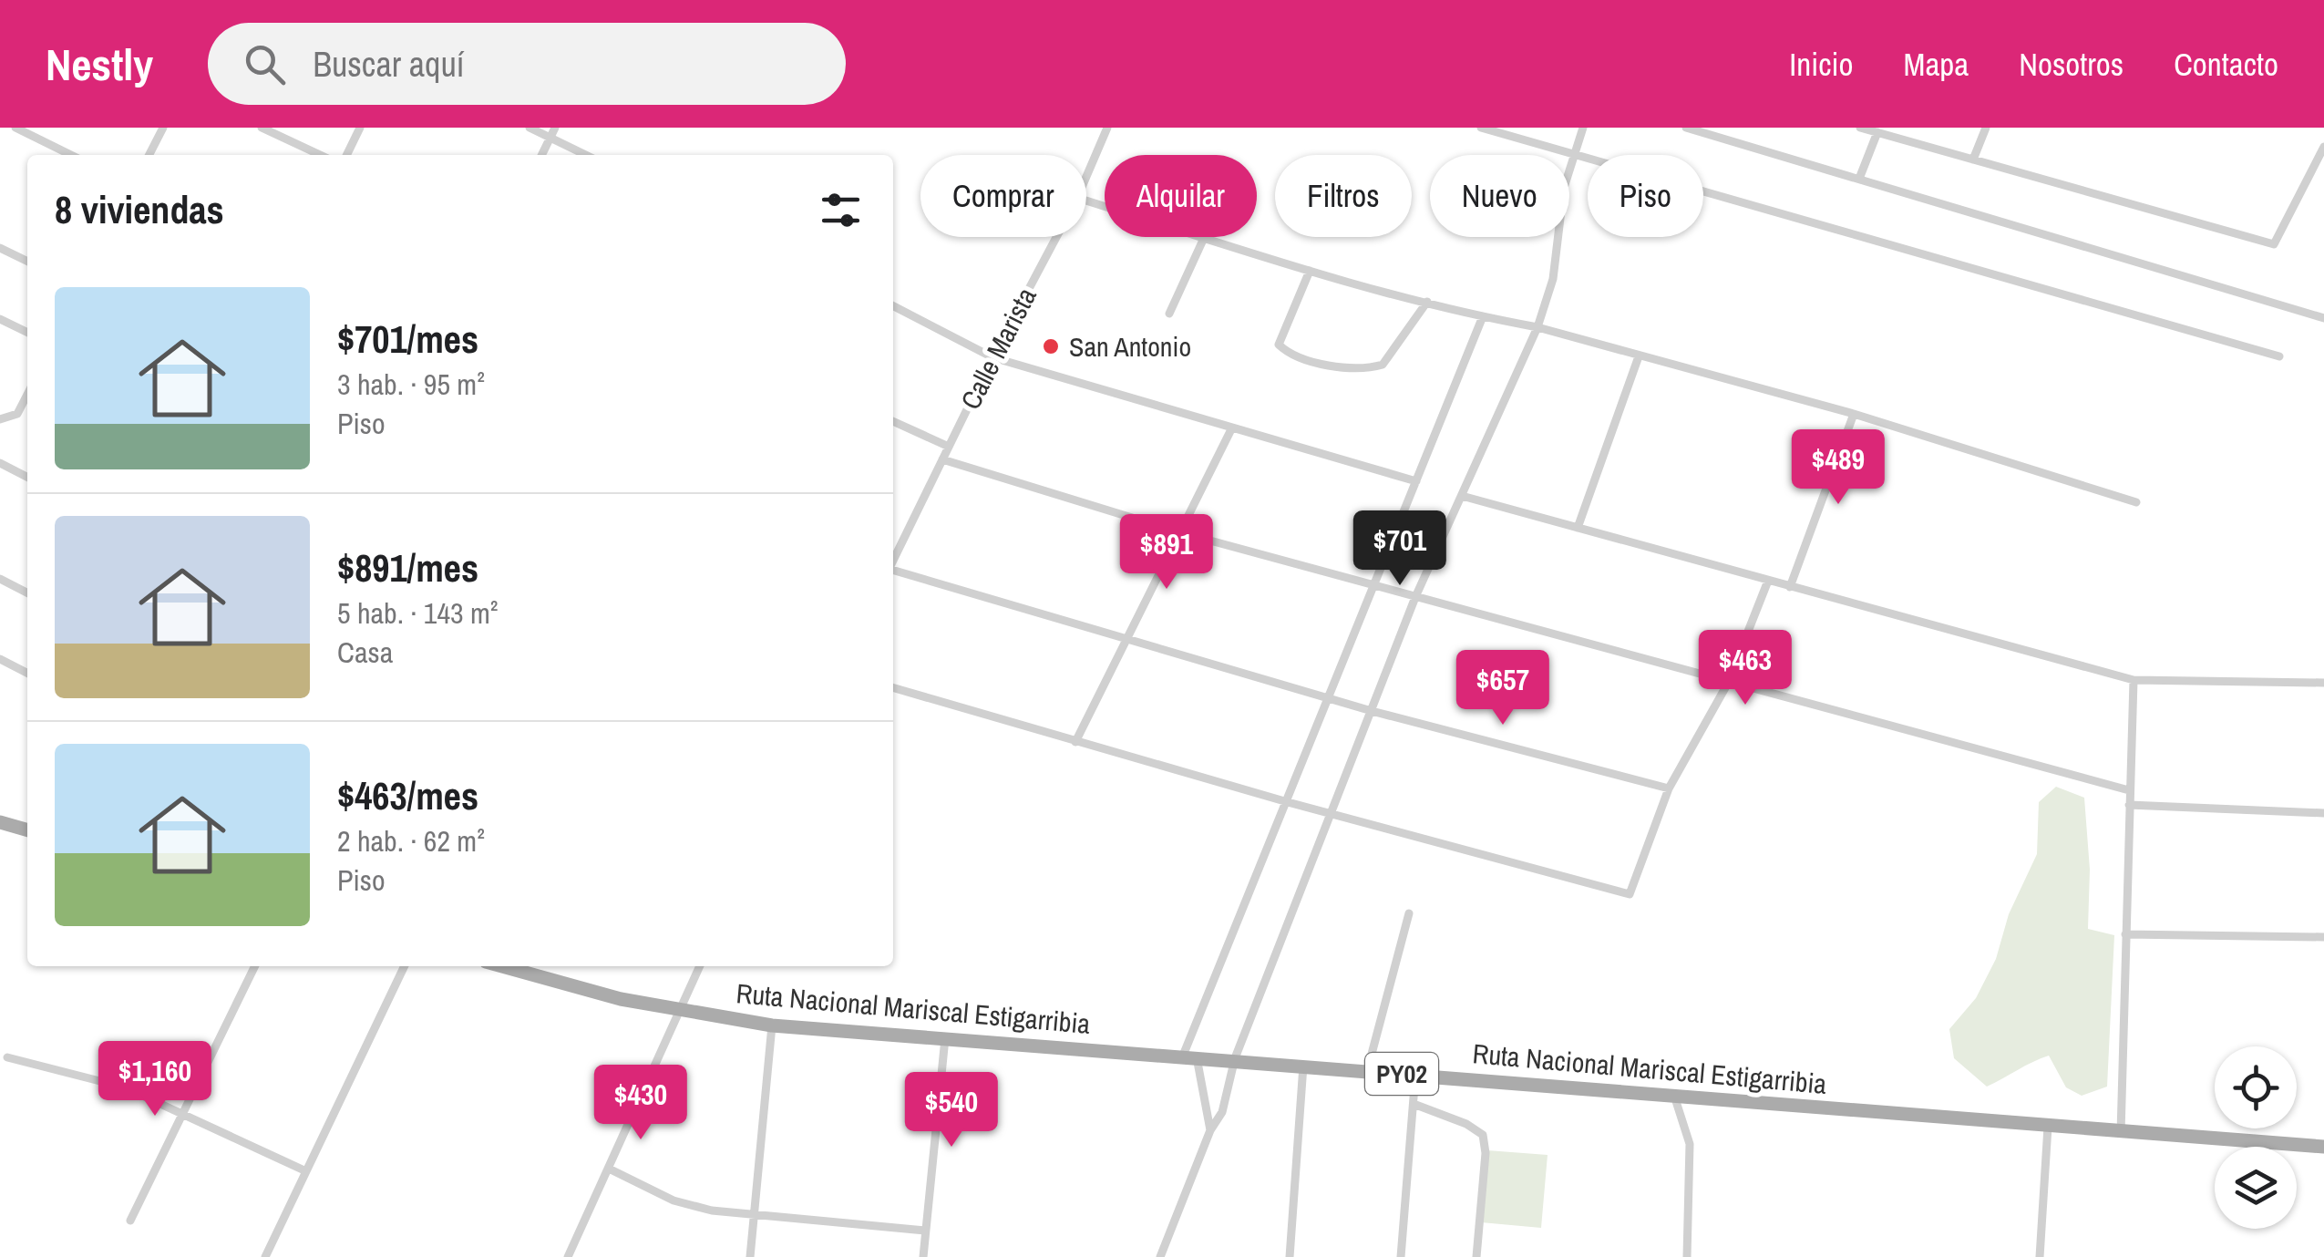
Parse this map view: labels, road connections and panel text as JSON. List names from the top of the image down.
{
  "streets": {
    "main road": ["Ruta Nacional Mariscal Estigarribia", "PY02"],
    "street": ["Calle Marista"]
  },
  "places": ["San Antonio"],
  "page": {
    "header": "Nestly",
    "search": "Buscar aquí",
    "nav": [
      "Inicio",
      "Mapa",
      "Nosotros",
      "Contacto"
    ],
    "chip": [
      "Comprar",
      "Alquilar",
      "Filtros",
      "Nuevo",
      "Piso"
    ],
    "heading": "8 viviendas",
    "list": [
      {
        "name": "$701/mes",
        "note": "3 hab. · 95 m² · Piso"
      },
      {
        "name": "$891/mes",
        "note": "5 hab. · 143 m² · Casa"
      },
      {
        "name": "$463/mes",
        "note": "2 hab. · 62 m² · Piso"
      }
    ],
    "price": [
      "$489",
      "$701",
      "$891",
      "$463",
      "$657",
      "$1,160",
      "$430",
      "$540"
    ]
  }
}
